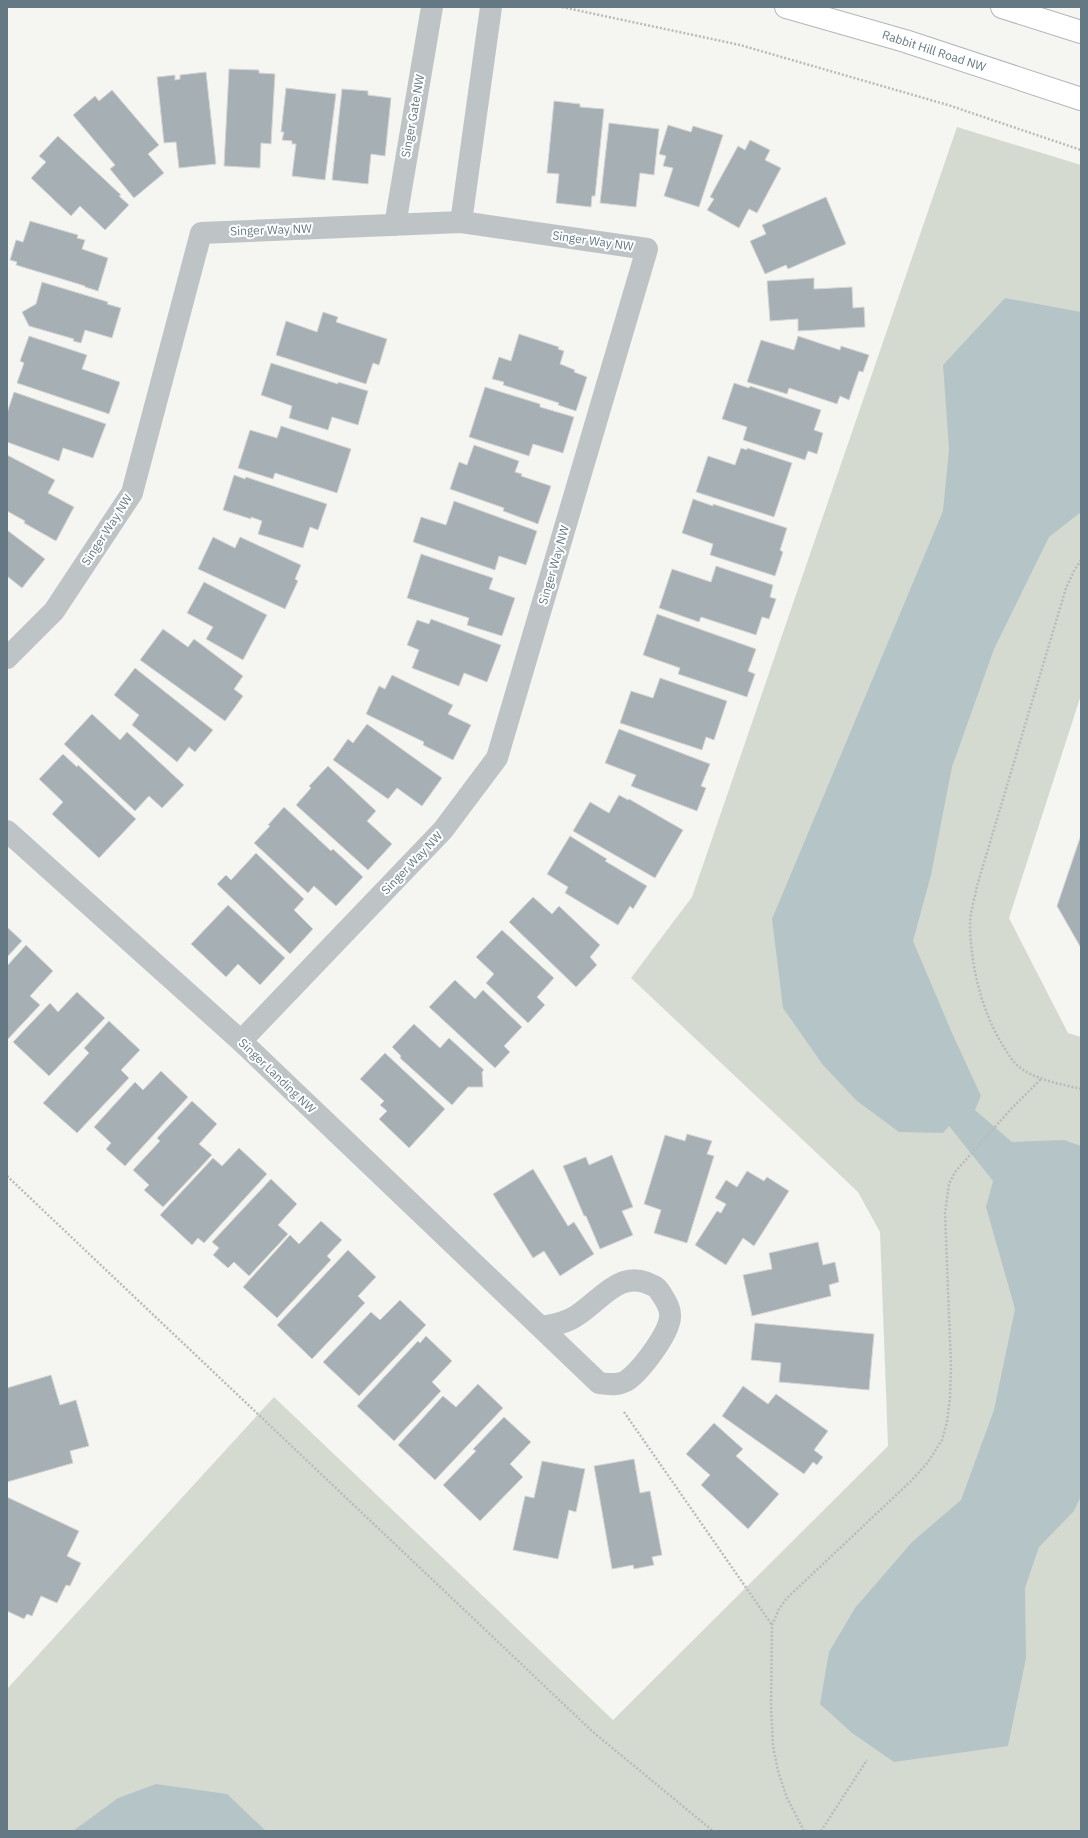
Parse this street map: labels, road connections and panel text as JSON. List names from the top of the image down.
{
  "streets": {
    "main road": ["Rabbit Hill Road NW"],
    "street": ["Singer Gate NW", "Singer Way NW", "Singer Landing NW"]
  },
  "crossings": [
    ["Singer Gate NW", "Singer Way NW"],
    ["Singer Way NW", "Singer Landing NW"]
  ]
}
